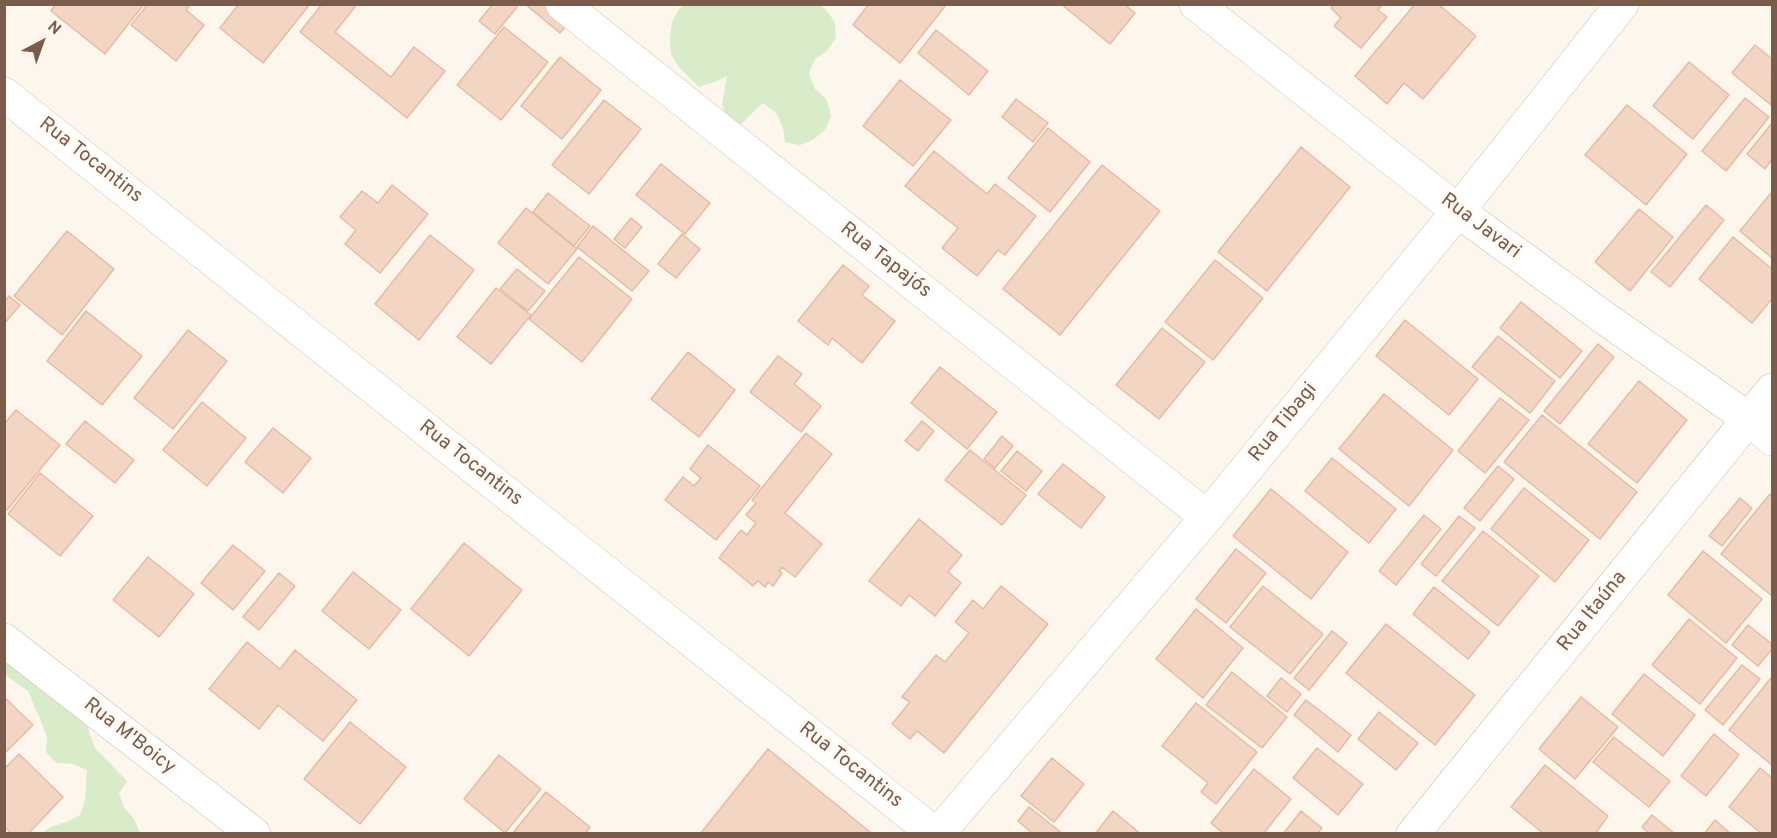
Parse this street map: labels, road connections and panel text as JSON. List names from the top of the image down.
{
  "streets": {
    "street": [
      "Rua Tocantins",
      "Rua Javari",
      "Rua Tapajós",
      "Rua Tibagi",
      "Rua Itaúna",
      "Rua M'Boicy"
    ]
  },
  "crossings": [
    ["Rua Tocantins", "Rua Tibagi"],
    ["Rua Javari", "Rua Tibagi"],
    ["Rua Javari", "Rua Itaúna"],
    ["Rua Tapajós", "Rua Tibagi"]
  ],
  "north": "top right"
}
